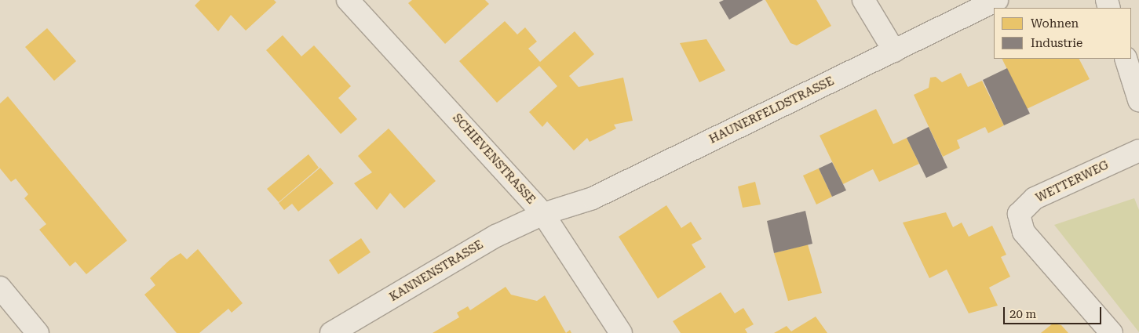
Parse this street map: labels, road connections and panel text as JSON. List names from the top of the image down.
{
  "streets": {
    "street": [
      "HAUNERFELDSTRASSE",
      "SCHIEVENSTRASSE",
      "WETTERWEG",
      "KANNENSTRASSE"
    ]
  },
  "crossings": [
    ["HAUNERFELDSTRASSE", "SCHIEVENSTRASSE"],
    ["HAUNERFELDSTRASSE", "KANNENSTRASSE"],
    ["SCHIEVENSTRASSE", "KANNENSTRASSE"]
  ],
  "legend": ["Wohnen", "Industrie"],
  "scale_bar": "20 m"
}
